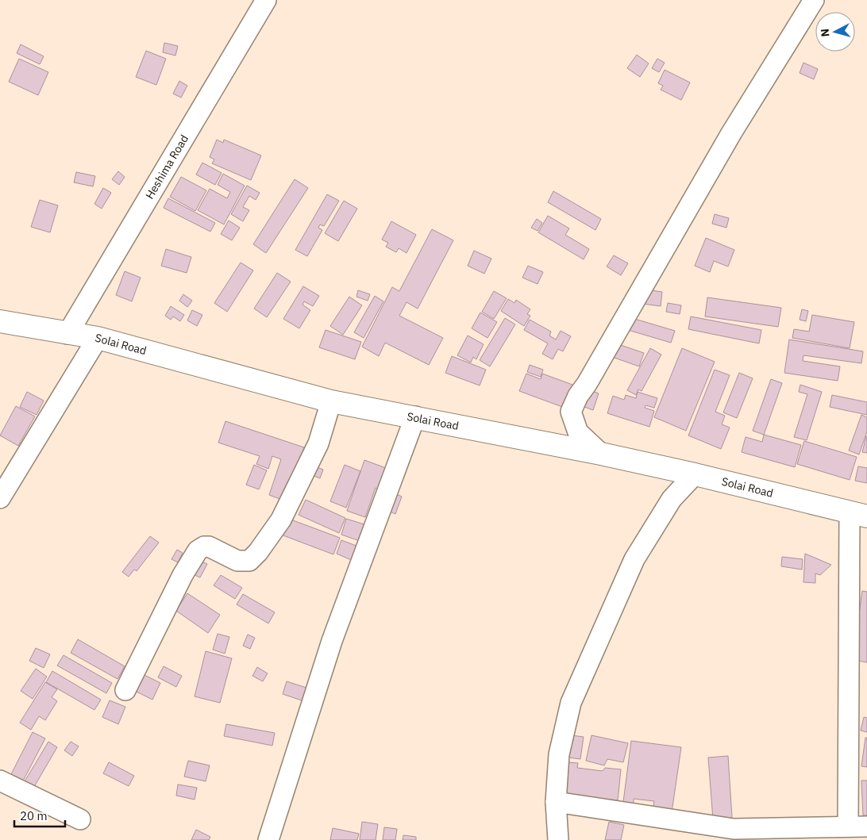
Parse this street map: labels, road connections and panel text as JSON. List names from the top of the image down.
{
  "streets": {
    "highway": ["Solai Road"],
    "street": ["Heshima Road"]
  },
  "crossings": [
    ["Heshima Road", "Solai Road"]
  ],
  "scale_bar": "20 m",
  "north": "left"
}
